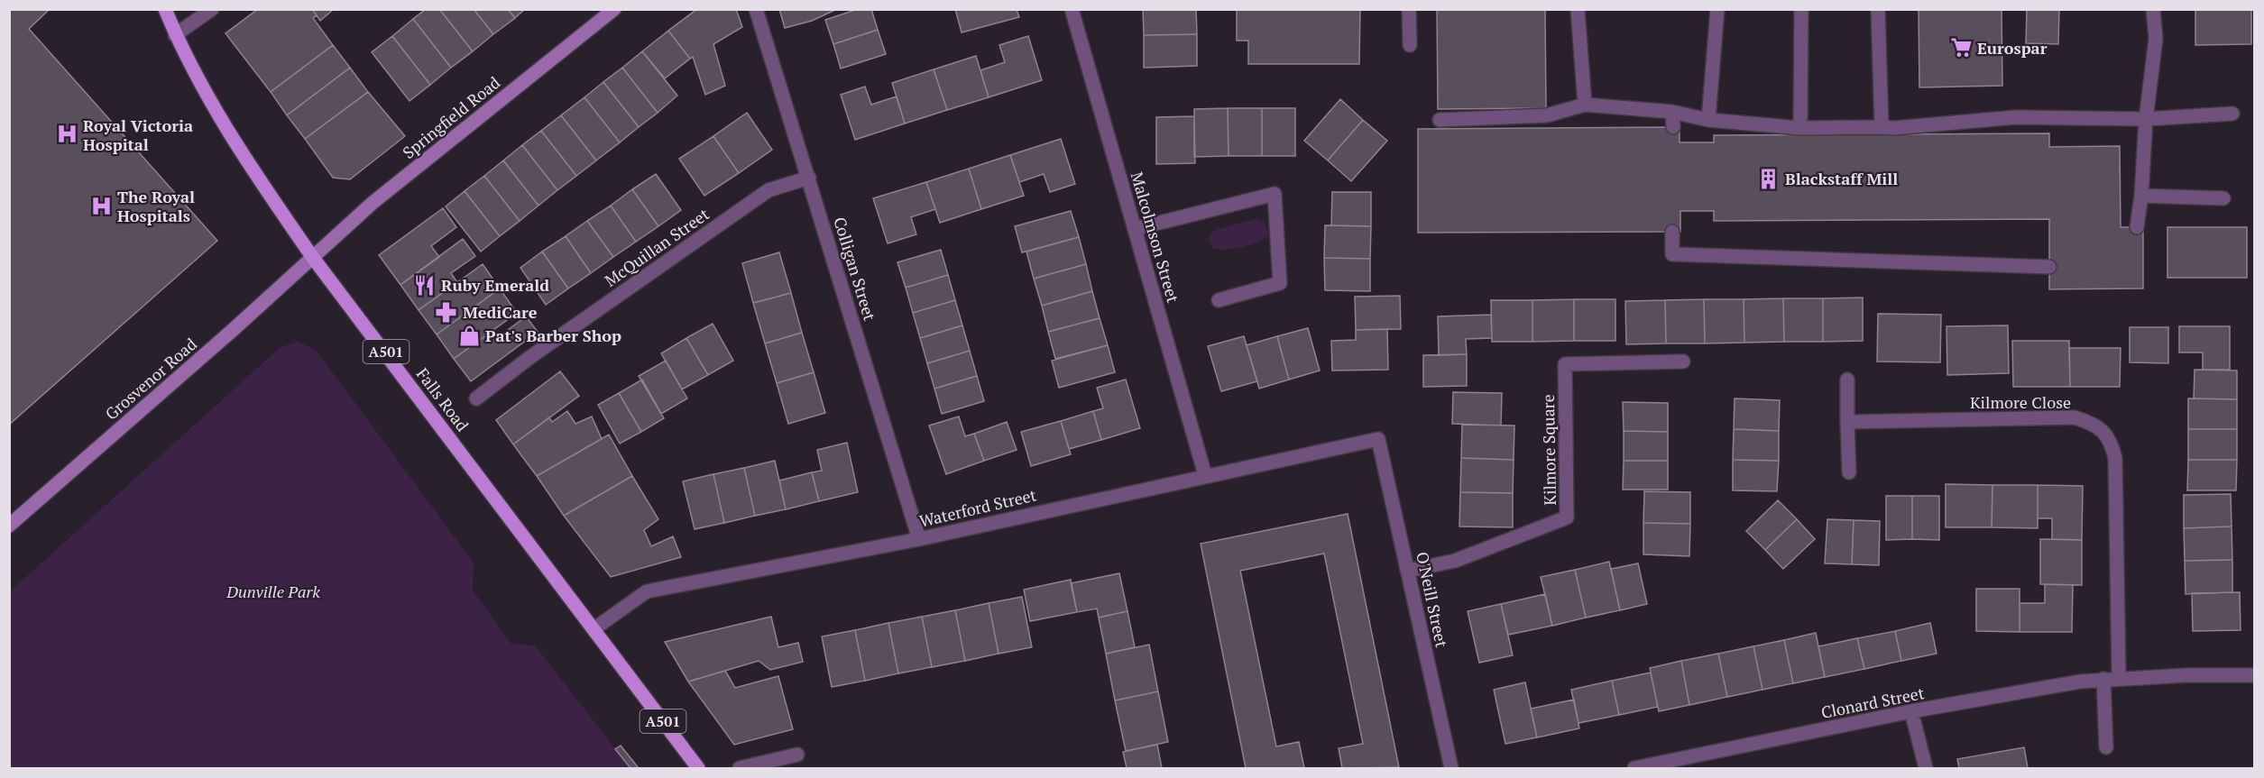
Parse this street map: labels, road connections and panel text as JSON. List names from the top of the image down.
{
  "streets": {
    "main road": [
      "Springfield Road",
      "A501",
      "Grosvenor Road",
      "Falls Road"
    ],
    "street": [
      "Malcolmson Street",
      "McQuillan Street",
      "Colligan Street",
      "Kilmore Close",
      "Kilmore Square",
      "Waterford Street",
      "O'Neill Street",
      "Clonard Street"
    ]
  },
  "crossings": [
    ["Springfield Road", "Grosvenor Road"],
    ["Springfield Road", "Falls Road"],
    ["Malcolmson Street", "Waterford Street"],
    ["McQuillan Street", "Colligan Street"],
    ["Colligan Street", "Waterford Street"],
    ["Grosvenor Road", "Falls Road"],
    ["Falls Road", "Waterford Street"],
    ["Kilmore Close", "Clonard Street"],
    ["Kilmore Square", "O'Neill Street"],
    ["Waterford Street", "O'Neill Street"]
  ],
  "parks": ["Dunville Park"],
  "places": {
    "supermarket": ["Eurospar"],
    "hospital": ["Royal Victoria Hospital", "The Royal Hospitals"],
    "building": ["Blackstaff Mill"],
    "restaurant": ["Ruby Emerald"],
    "pharmacy": ["MediCare"],
    "shop": ["Pat's Barber Shop"]
  }
}
